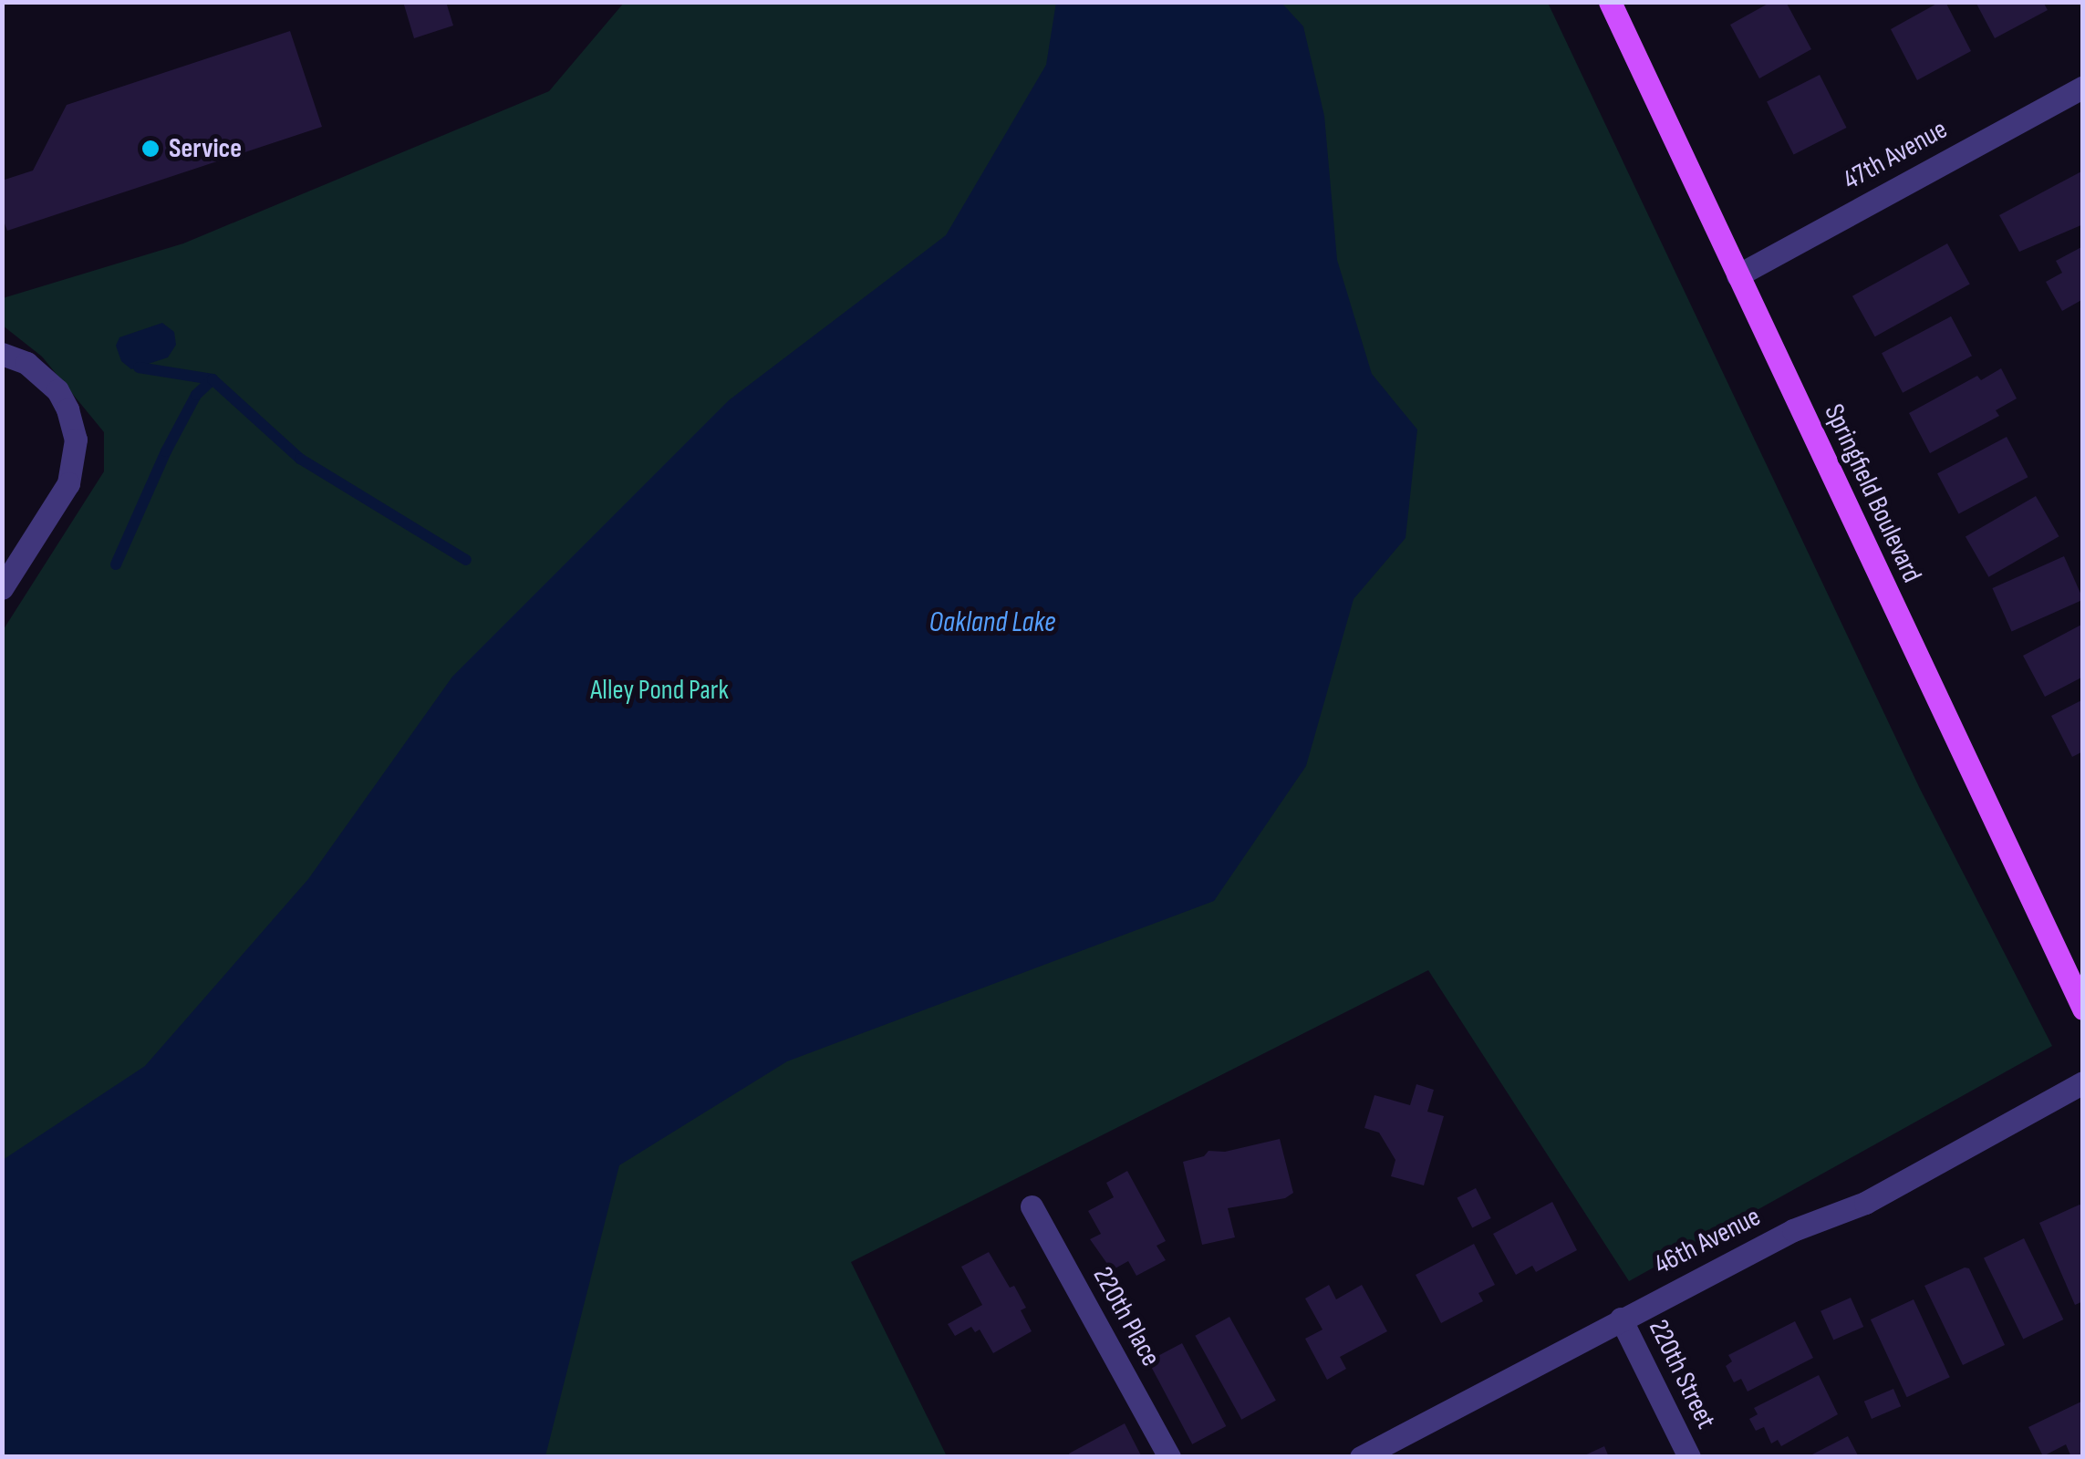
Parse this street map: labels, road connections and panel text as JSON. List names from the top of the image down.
{
  "streets": {
    "main road": ["Springfield Boulevard"],
    "street": [
      "47th Avenue",
      "46th Avenue",
      "220th Place",
      "220th Street"
    ]
  },
  "crossings": [
    ["47th Avenue", "Springfield Boulevard"],
    ["46th Avenue", "220th Street"]
  ],
  "water": ["Oakland Lake"],
  "parks": ["Alley Pond Park"],
  "places": ["Service"]
}
